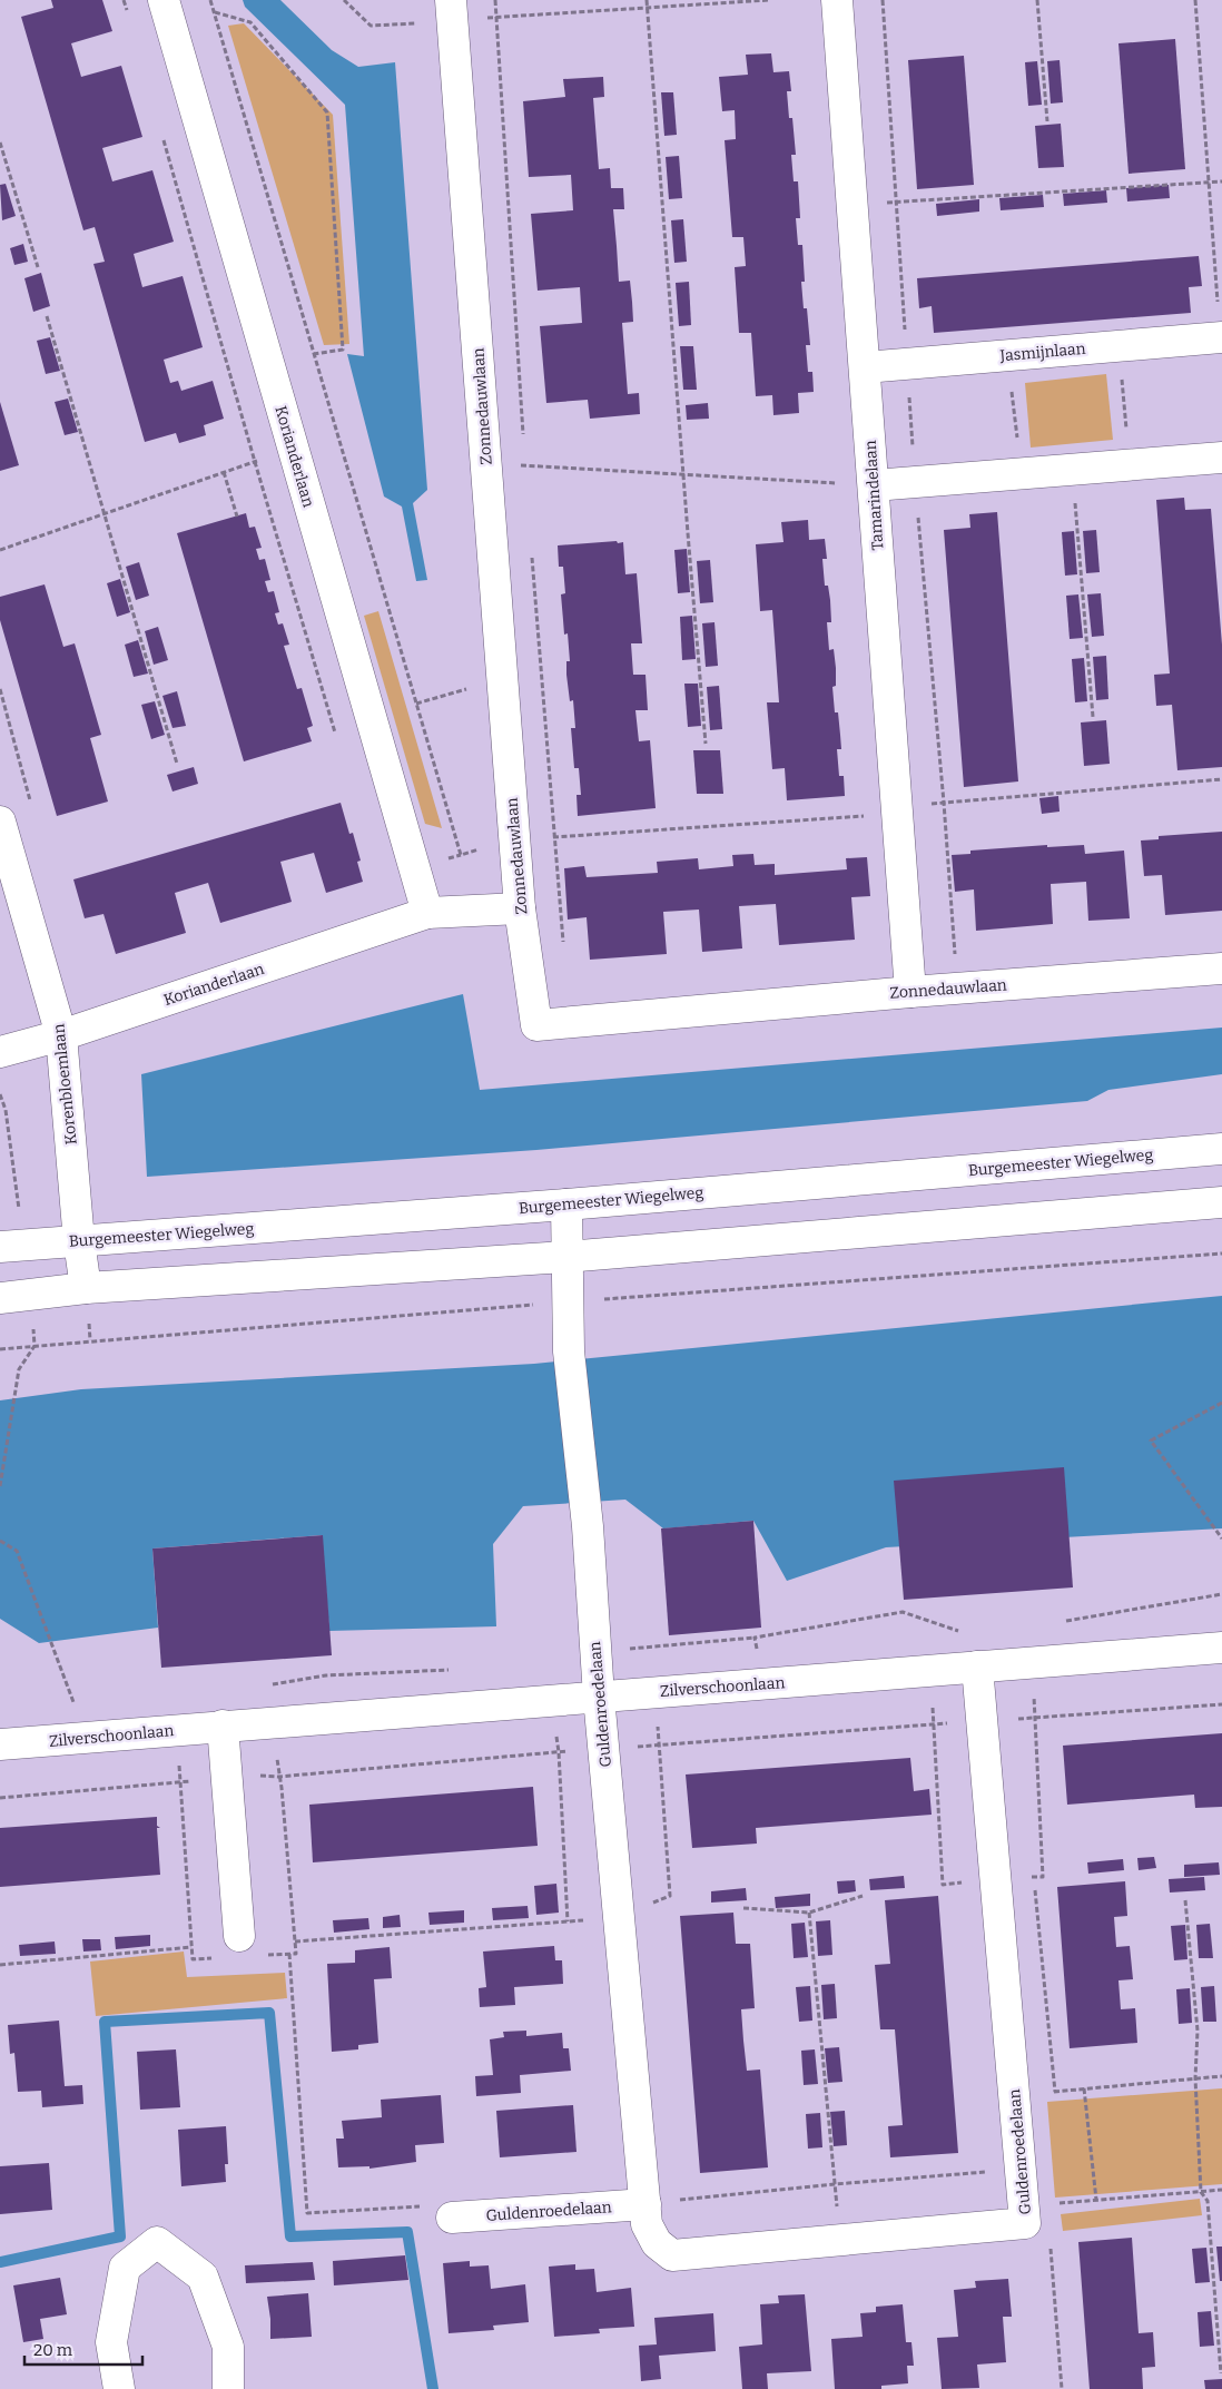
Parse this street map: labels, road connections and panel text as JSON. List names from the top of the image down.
{
  "streets": {
    "street": [
      "Jasmijnlaan",
      "Zonnedauwlaan",
      "Korianderlaan",
      "Tamarindelaan",
      "Korenbloemlaan",
      "Burgemeester Wiegelweg",
      "Zilverschoonlaan",
      "Guldenroedelaan"
    ]
  },
  "crossings": [
    ["Jasmijnlaan", "Tamarindelaan"],
    ["Zonnedauwlaan", "Korianderlaan"],
    ["Zonnedauwlaan", "Tamarindelaan"],
    ["Korianderlaan", "Korenbloemlaan"],
    ["Korenbloemlaan", "Burgemeester Wiegelweg"],
    ["Burgemeester Wiegelweg", "Guldenroedelaan"],
    ["Zilverschoonlaan", "Guldenroedelaan"]
  ],
  "scale_bar": "20 m"
}
